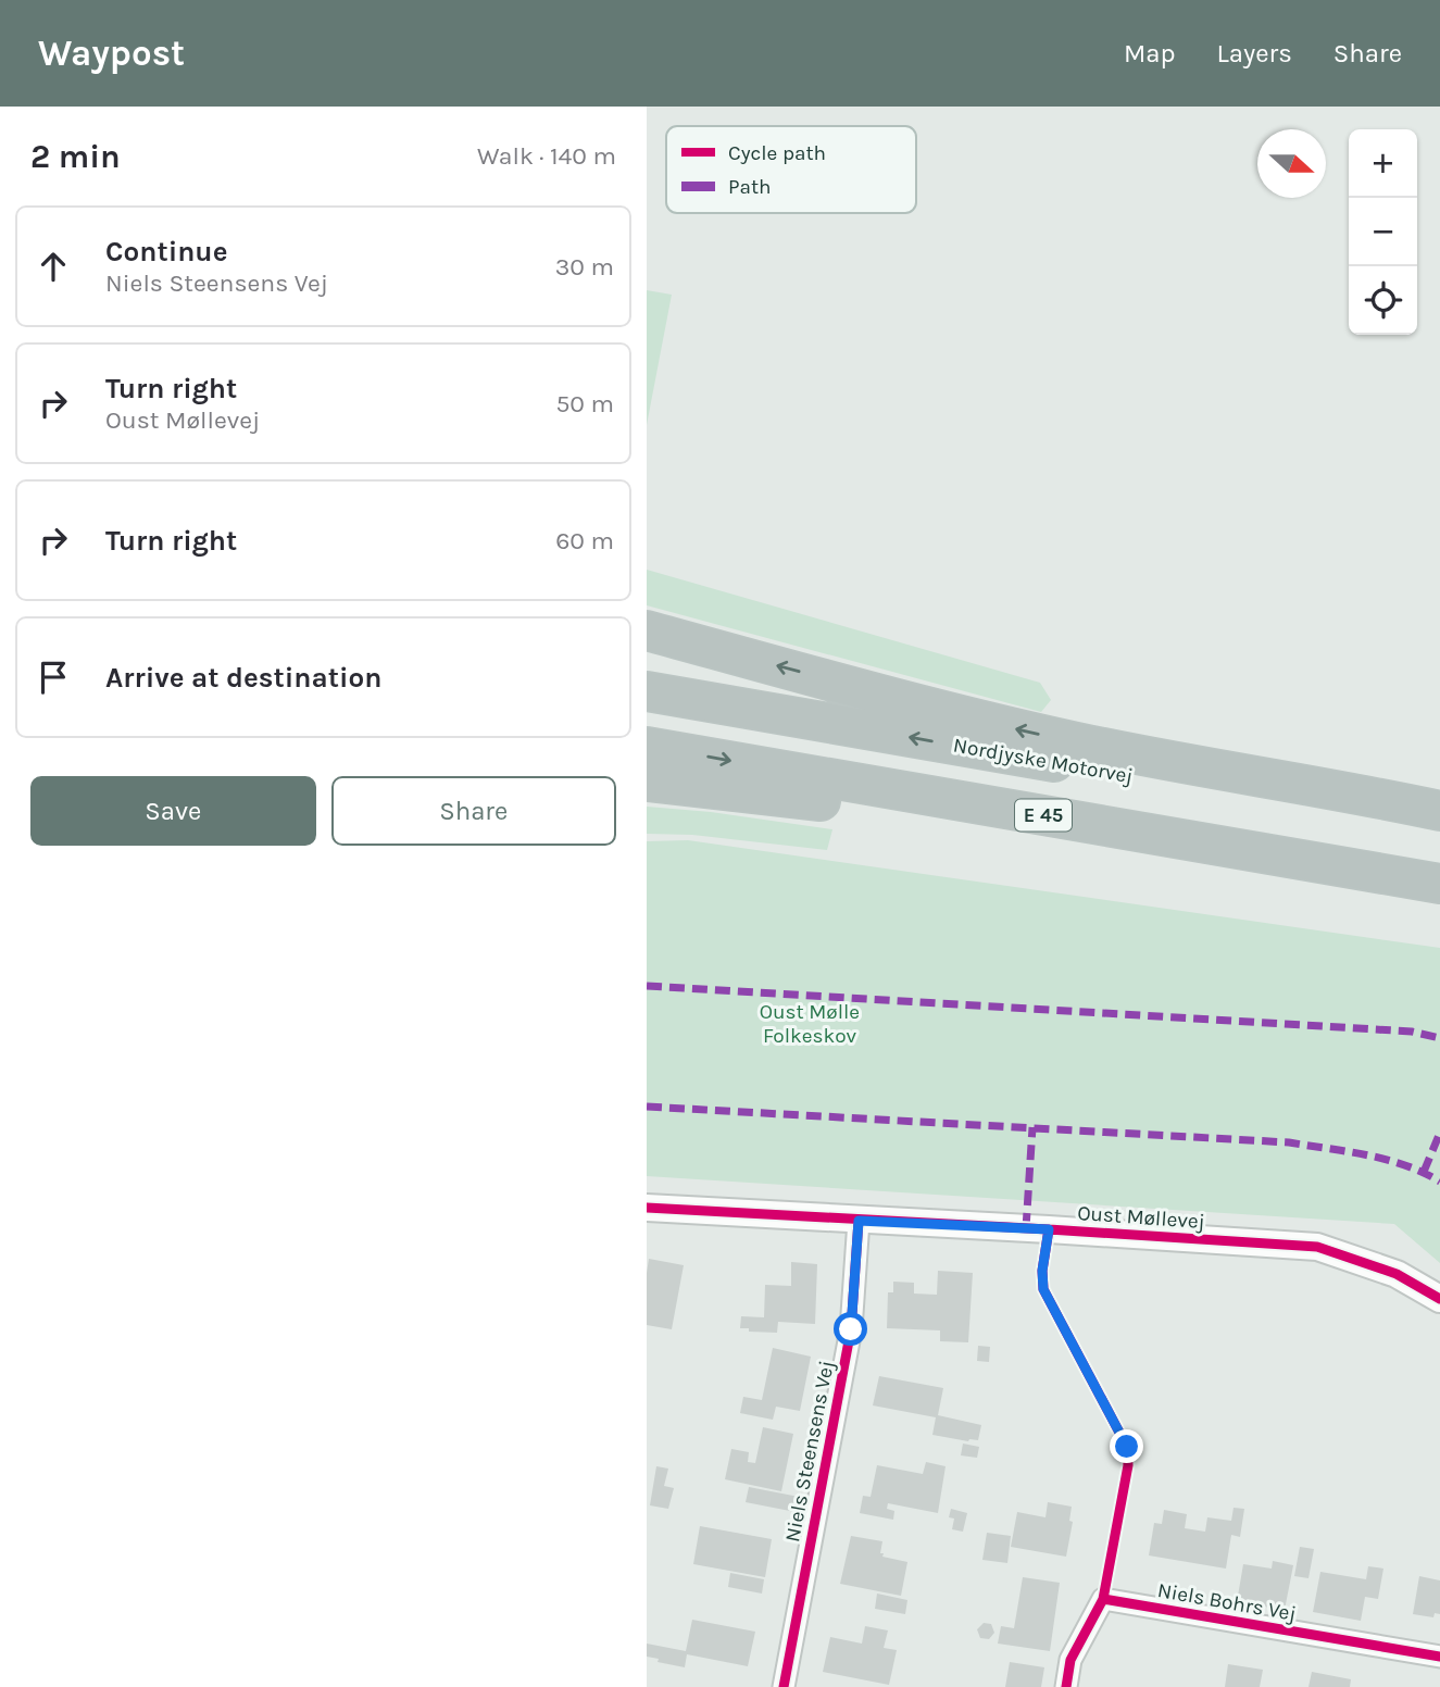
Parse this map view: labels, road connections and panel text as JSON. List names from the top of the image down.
{
  "streets": {
    "highway": ["Nordjyske Motorvej", "E 45"],
    "street": ["Oust Møllevej", "Niels Steensens Vej", "Niels Bohrs Vej"]
  },
  "crossings": [
    ["Oust Møllevej", "Niels Steensens Vej"]
  ],
  "parks": ["Oust Mølle Folkeskov"],
  "legend": ["Cycle path", "Path"],
  "north": "right",
  "page": {
    "header": "Waypost",
    "nav": ["Map", "Layers", "Share"],
    "heading": ["2 min", "Walk · 140 m"],
    "map_buttons": ["+", "−"],
    "list": [
      ["Continue", "Niels Steensens Vej", "30 m"],
      ["Turn right", "Oust Møllevej", "50 m"],
      ["Turn right", "60 m"],
      "Arrive at destination"
    ],
    "buttons": ["Save", "Share"]
  }
}
